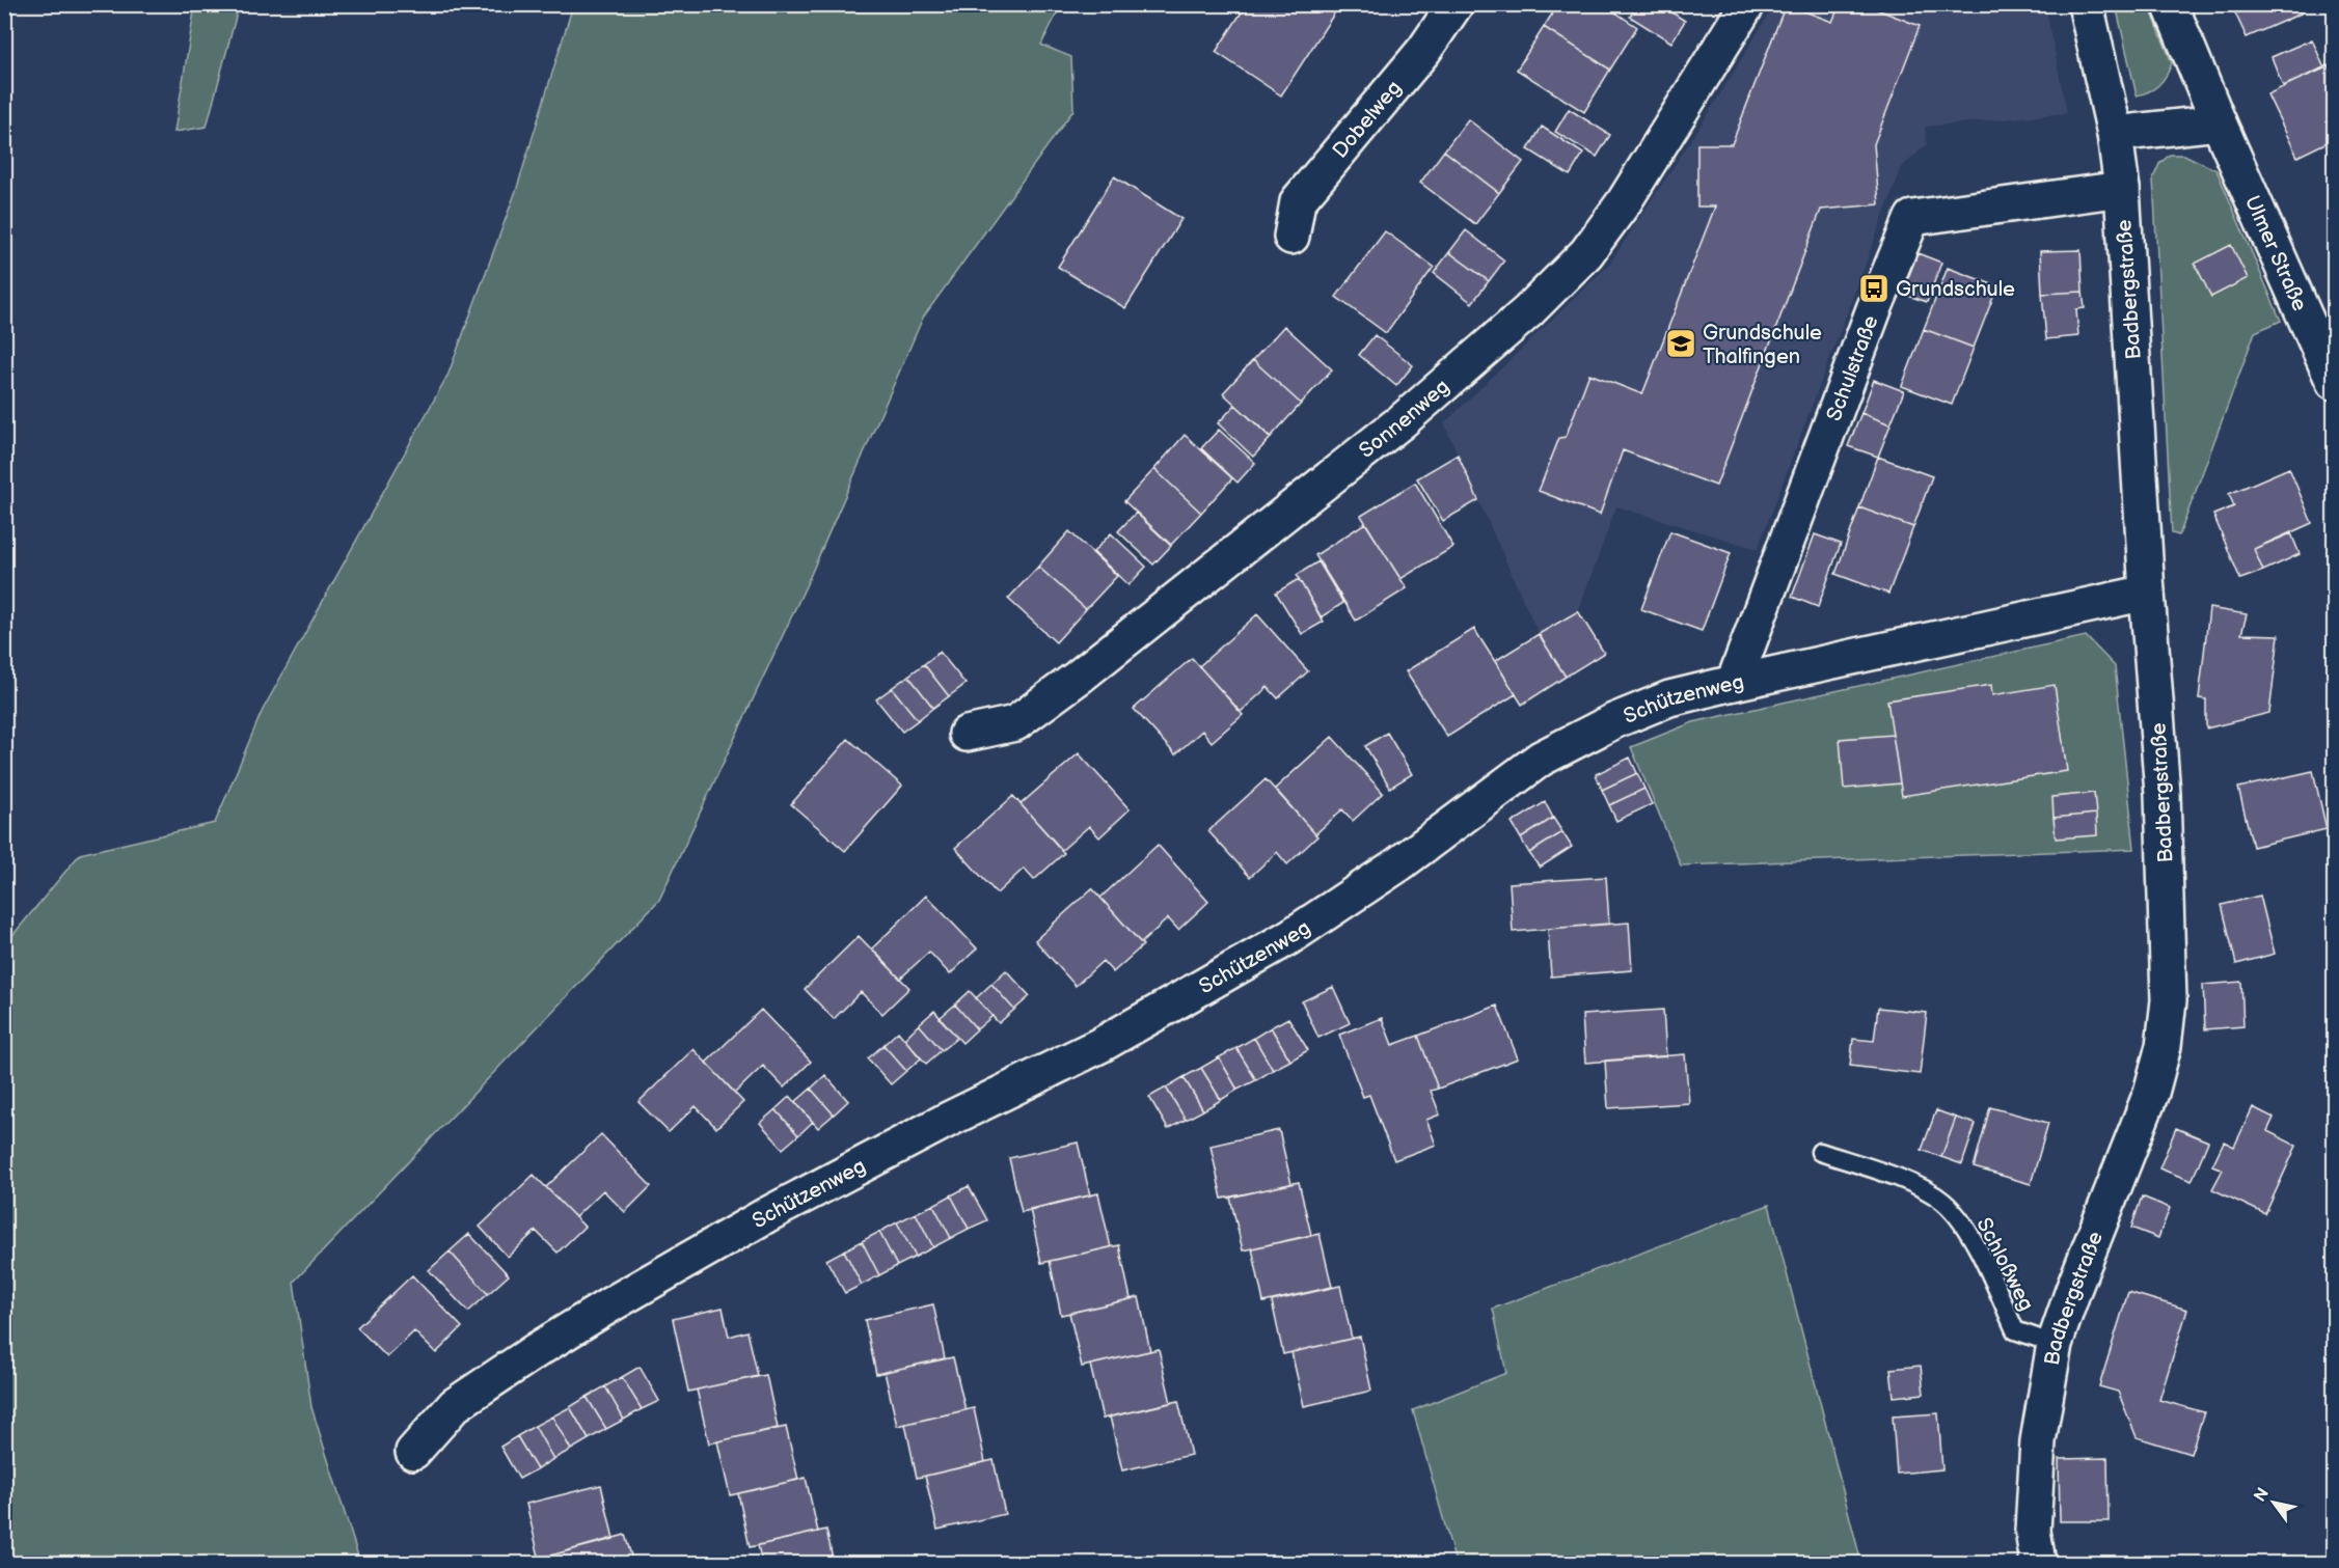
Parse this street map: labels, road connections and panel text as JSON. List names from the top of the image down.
{
  "streets": {
    "street": [
      "Dobelweg",
      "Ulmer Straße",
      "Badbergstraße",
      "Schulstraße",
      "Sonnenweg",
      "Schützenweg"
    ],
    "lane": ["Schloßweg"]
  },
  "crossings": [
    ["Badbergstraße", "Schulstraße"],
    ["Badbergstraße", "Schützenweg"],
    ["Badbergstraße", "Schloßweg"],
    ["Schulstraße", "Schützenweg"]
  ],
  "places": {
    "bus stop": ["Grundschule"],
    "school or university": ["Grundschule Thalfingen"]
  },
  "north": "top left"
}
